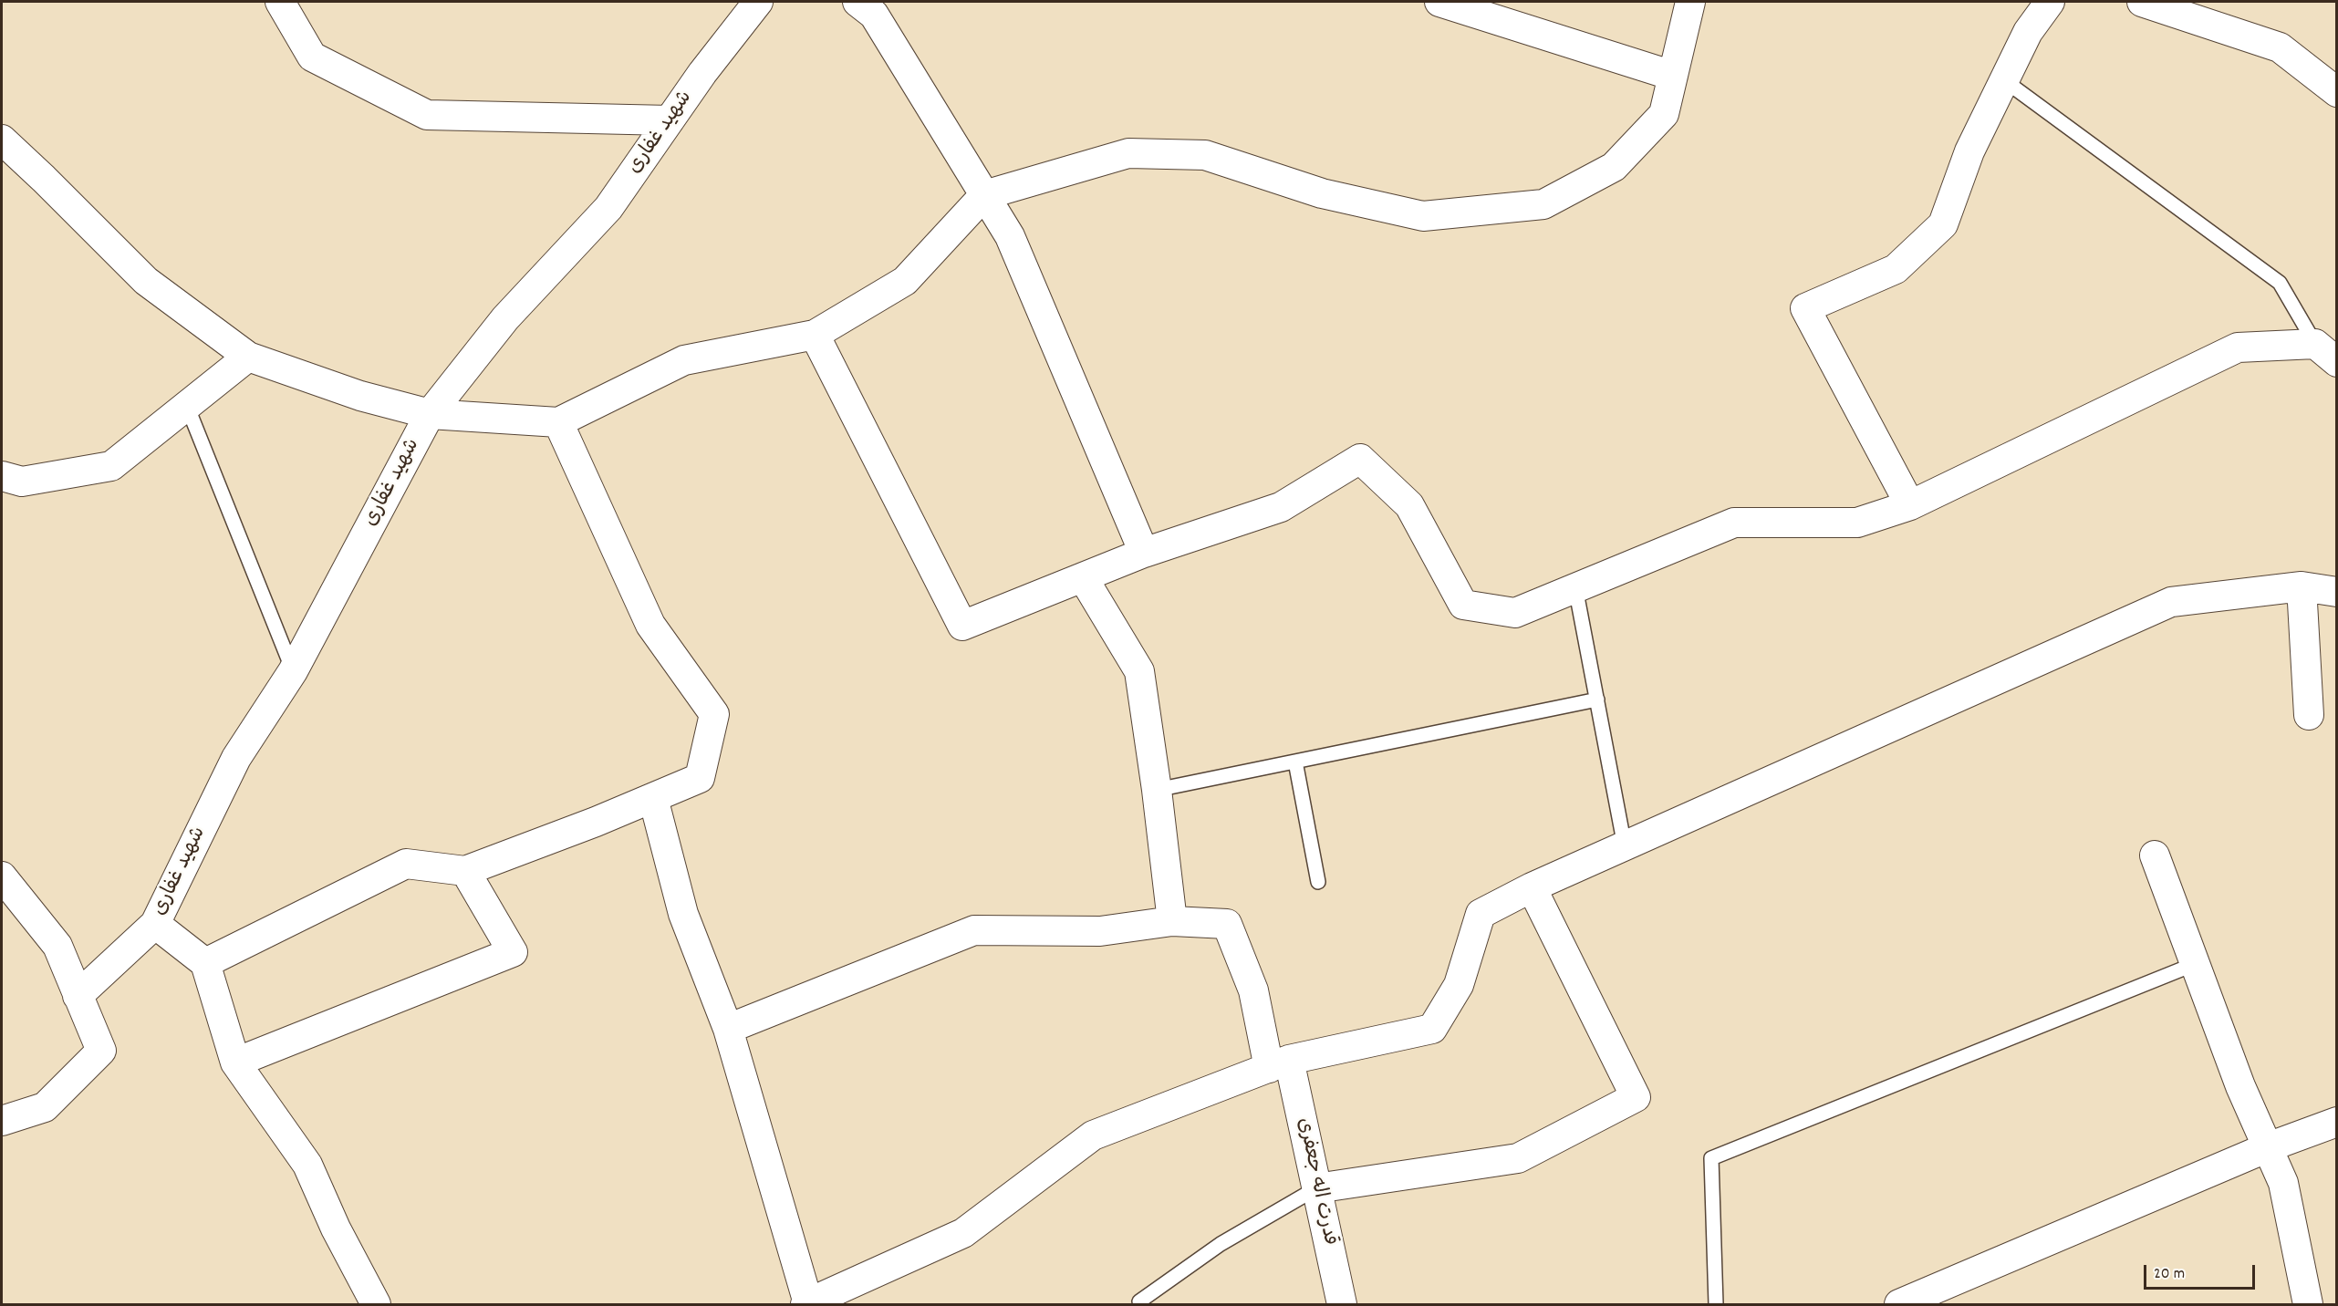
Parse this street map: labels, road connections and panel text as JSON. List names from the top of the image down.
{
  "streets": {
    "street": ["شهید غفاری", "قدرت اله جعفری"]
  },
  "scale_bar": "20 m"
}
